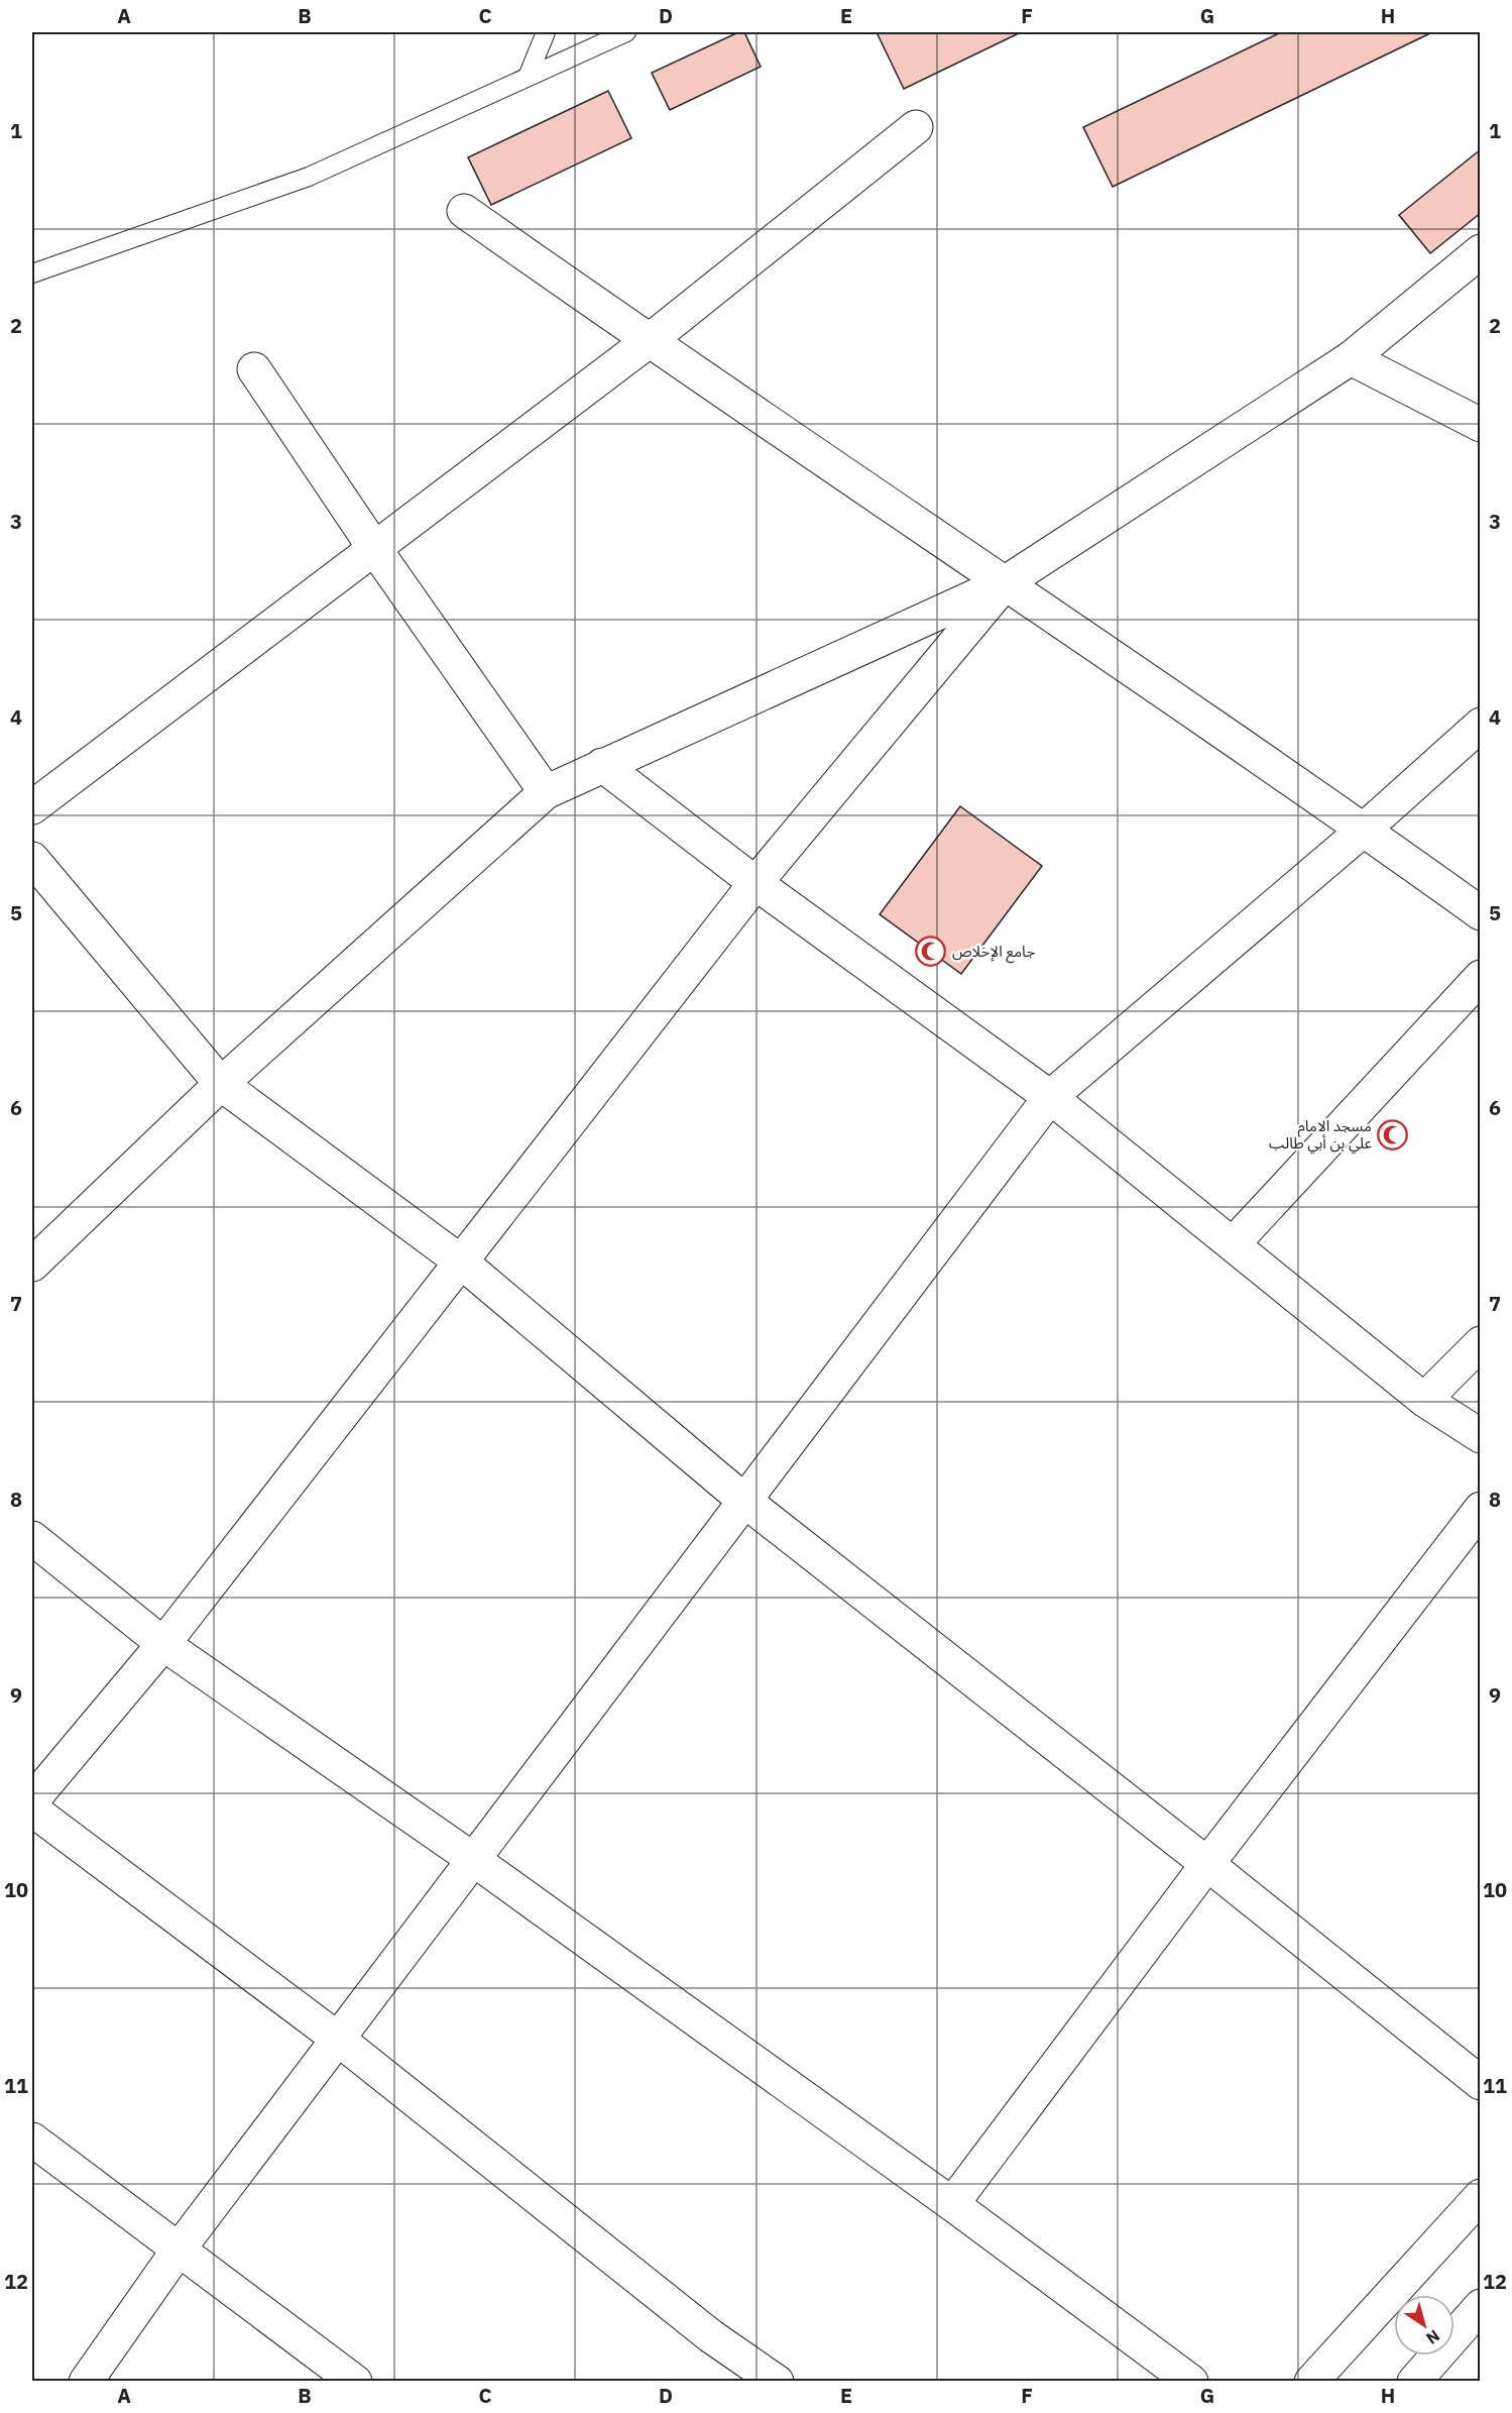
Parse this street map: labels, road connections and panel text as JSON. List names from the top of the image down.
{
  "places": {
    "mosque": ["جامع الإخلاص", "مسجد الامام علي بن أبي طالب"]
  },
  "north": "bottom right",
  "grid": {
    "columns": [
      "A",
      "B",
      "C",
      "D",
      "E",
      "F",
      "G",
      "H"
    ],
    "rows": [
      "1",
      "2",
      "3",
      "4",
      "5",
      "6",
      "7",
      "8",
      "9",
      "10",
      "11",
      "12"
    ]
  }
}
